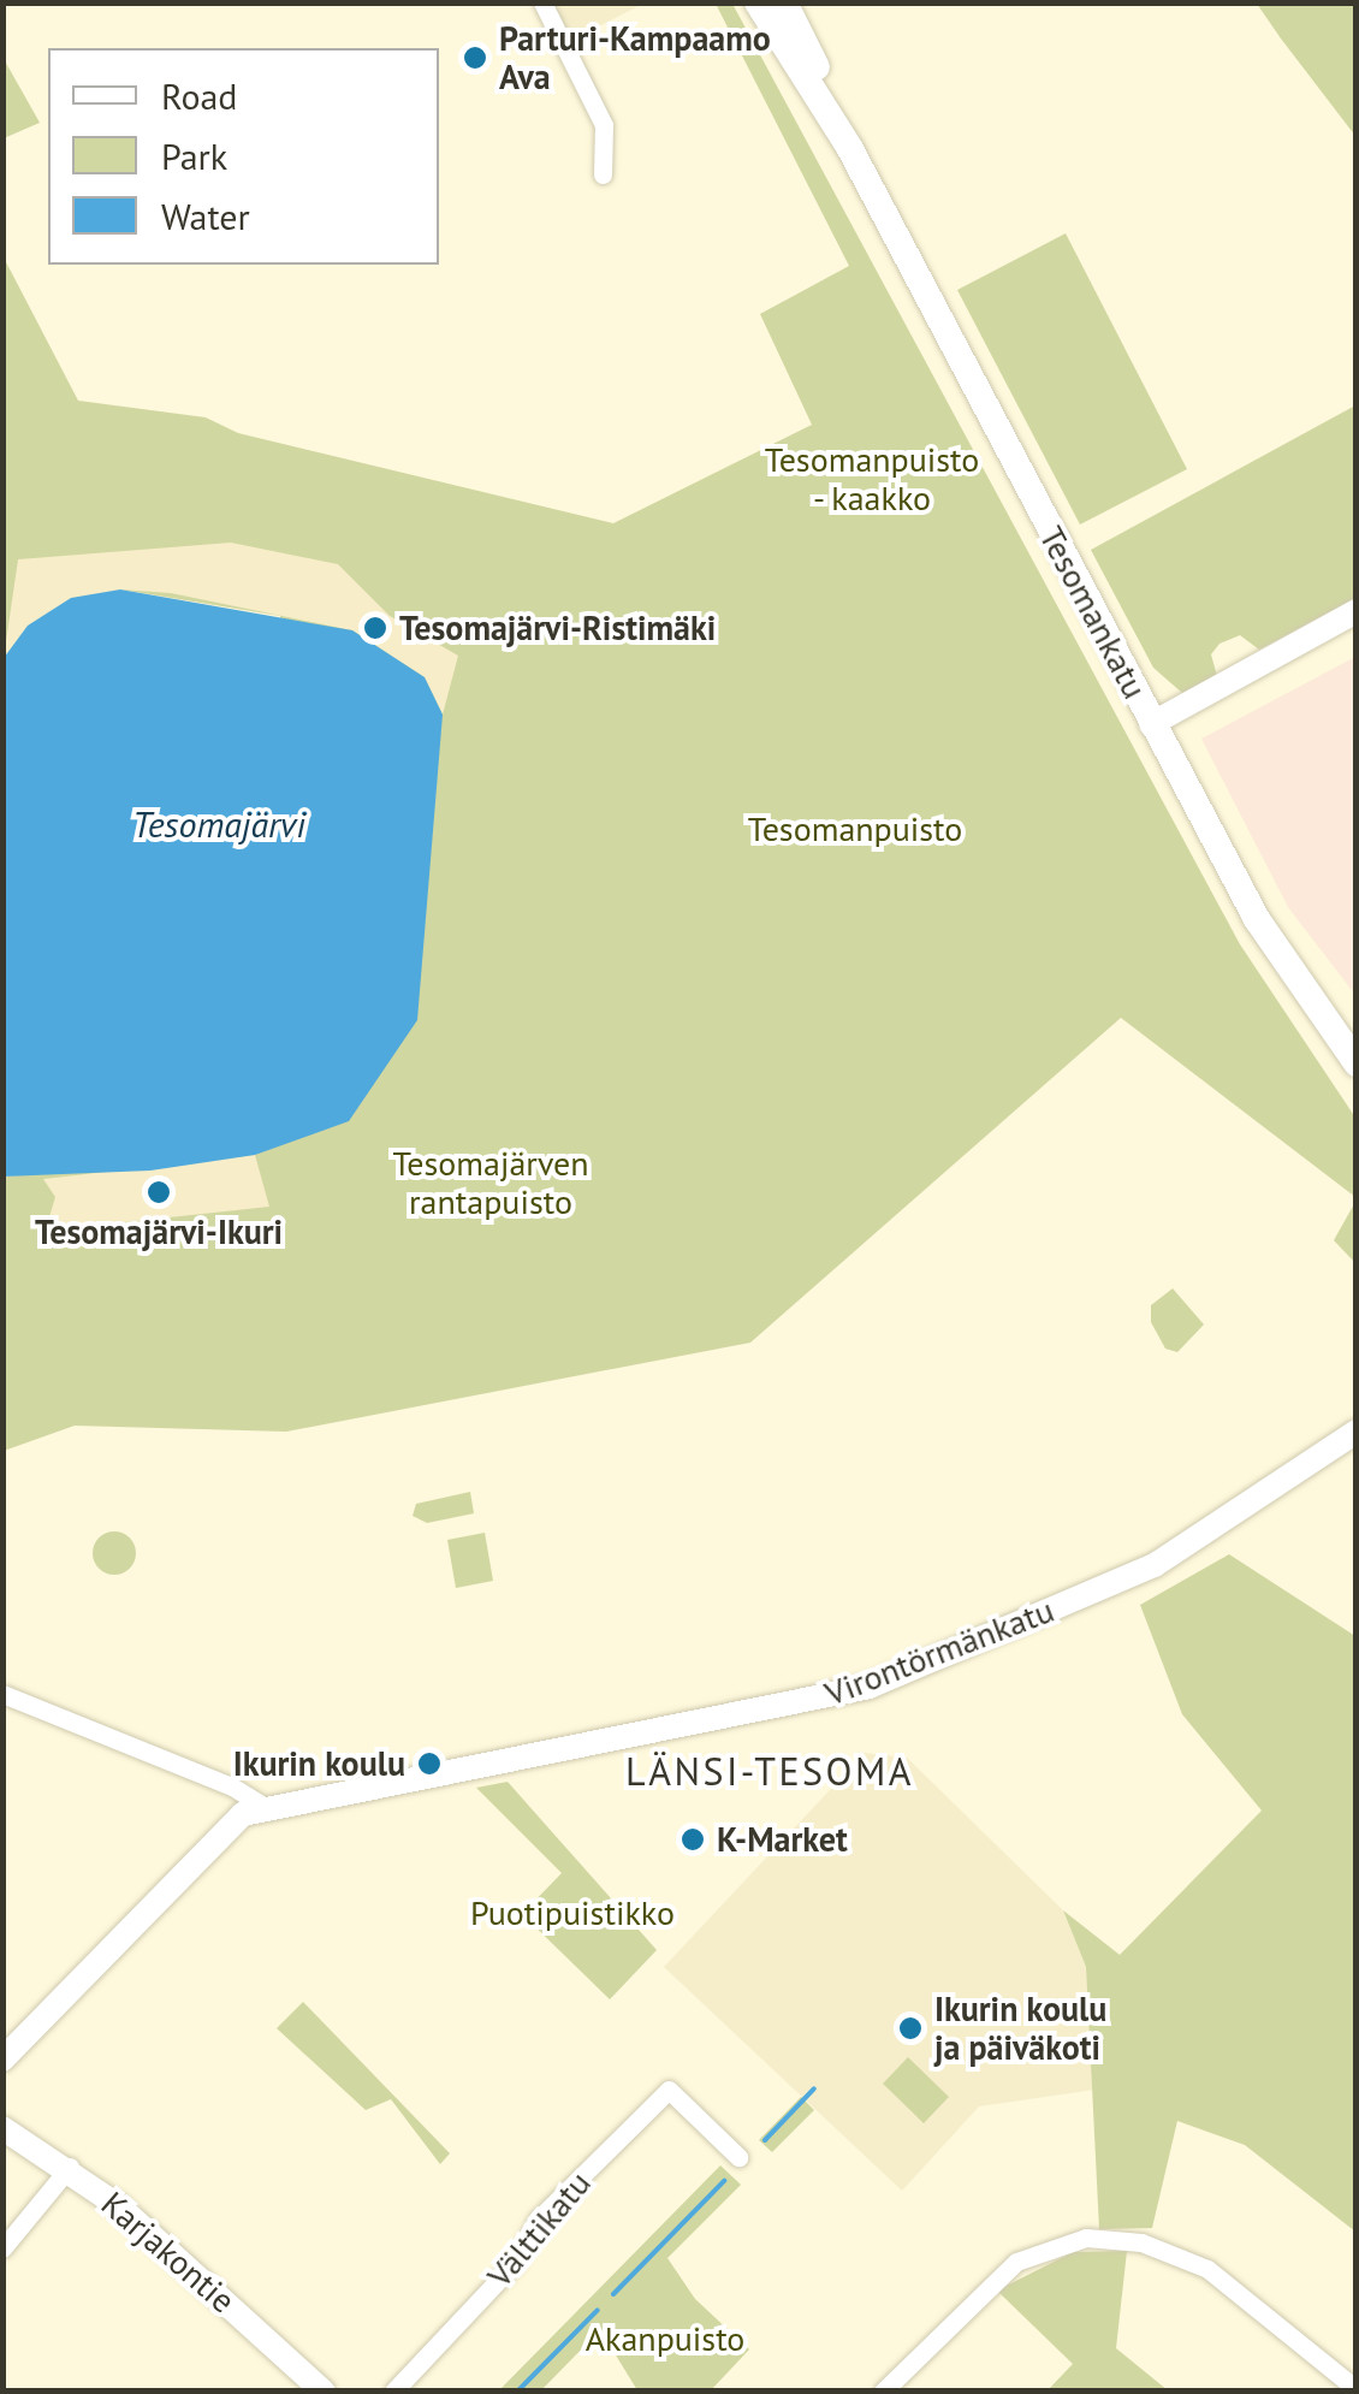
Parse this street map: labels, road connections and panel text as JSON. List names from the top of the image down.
{
  "streets": {
    "main road": ["Tesomankatu"],
    "street": ["Virontörmänkatu", "Välttikatu", "Karjakontie"]
  },
  "districts": ["LÄNSI-TESOMA"],
  "water": ["Tesomajärvi"],
  "parks": [
    "Tesomanpuisto - kaakko",
    "Tesomanpuisto",
    "Tesomajärven rantapuisto",
    "Puotipuistikko",
    "Akanpuisto"
  ],
  "places": [
    "Parturi-Kampaamo Ava",
    "Tesomajärvi-Ristimäki",
    "Tesomajärvi-Ikuri",
    "Ikurin koulu",
    "K-Market",
    "Ikurin koulu ja päiväkoti"
  ],
  "legend": ["Road", "Park", "Water"]
}
